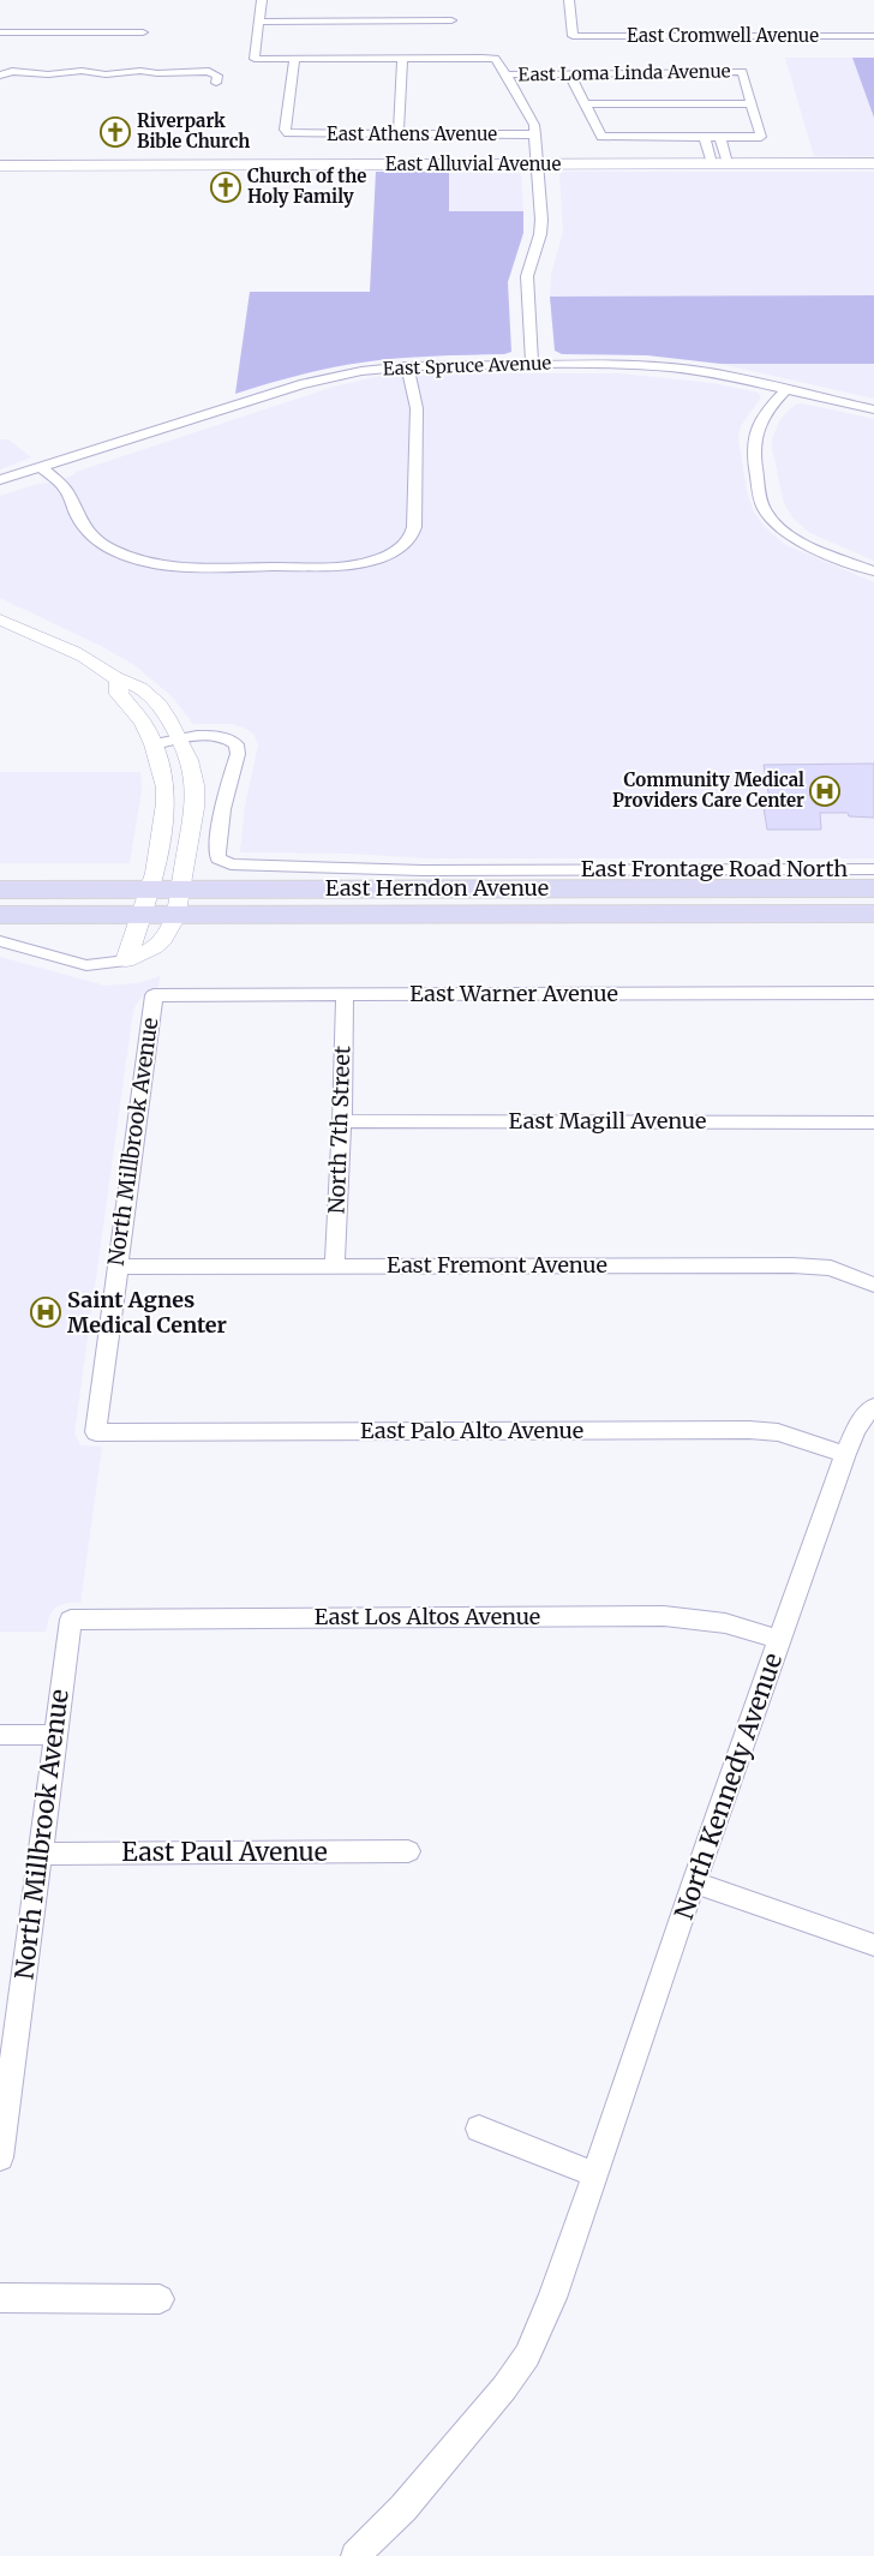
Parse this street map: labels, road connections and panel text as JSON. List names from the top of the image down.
{
  "streets": {
    "main road": ["East Alluvial Avenue", "East Herndon Avenue"],
    "street": [
      "East Cromwell Avenue",
      "East Loma Linda Avenue",
      "East Athens Avenue",
      "East Spruce Avenue",
      "East Frontage Road North",
      "East Warner Avenue",
      "East Magill Avenue",
      "North 7th Street",
      "North Millbrook Avenue",
      "East Fremont Avenue",
      "East Palo Alto Avenue",
      "East Los Altos Avenue",
      "North Kennedy Avenue",
      "East Paul Avenue"
    ]
  },
  "crossings": [
    ["East Warner Avenue", "North 7th Street"],
    ["East Warner Avenue", "North Millbrook Avenue"],
    ["East Magill Avenue", "North 7th Street"],
    ["North 7th Street", "East Fremont Avenue"],
    ["North Millbrook Avenue", "East Fremont Avenue"],
    ["North Millbrook Avenue", "East Palo Alto Avenue"],
    ["North Millbrook Avenue", "East Los Altos Avenue"],
    ["North Millbrook Avenue", "East Paul Avenue"],
    ["East Palo Alto Avenue", "North Kennedy Avenue"],
    ["East Los Altos Avenue", "North Kennedy Avenue"]
  ],
  "places": {
    "church": ["Riverpark Bible Church", "Church of the Holy Family"],
    "hospital": ["Community Medical Providers Care Center", "Saint Agnes Medical Center"]
  }
}
